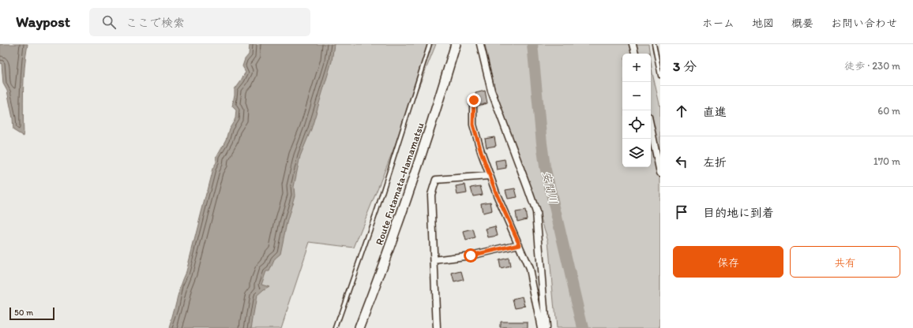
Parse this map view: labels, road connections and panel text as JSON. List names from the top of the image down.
{
  "streets": {
    "main road": ["Route Futamata-Hamamatsu"]
  },
  "water": ["安間川"],
  "scale_bar": "50 m",
  "page": {
    "header": "Waypost",
    "search": "ここで検索",
    "nav": [
      "ホーム",
      "地図",
      "概要",
      "お問い合わせ"
    ],
    "heading": ["3 分", "徒歩 · 230 m"],
    "map_buttons": ["+", "−"],
    "list": [
      ["直進", "60 m"],
      ["左折", "170 m"],
      "目的地に到着"
    ],
    "buttons": ["保存", "共有"],
    "scale": "50 m"
  }
}
